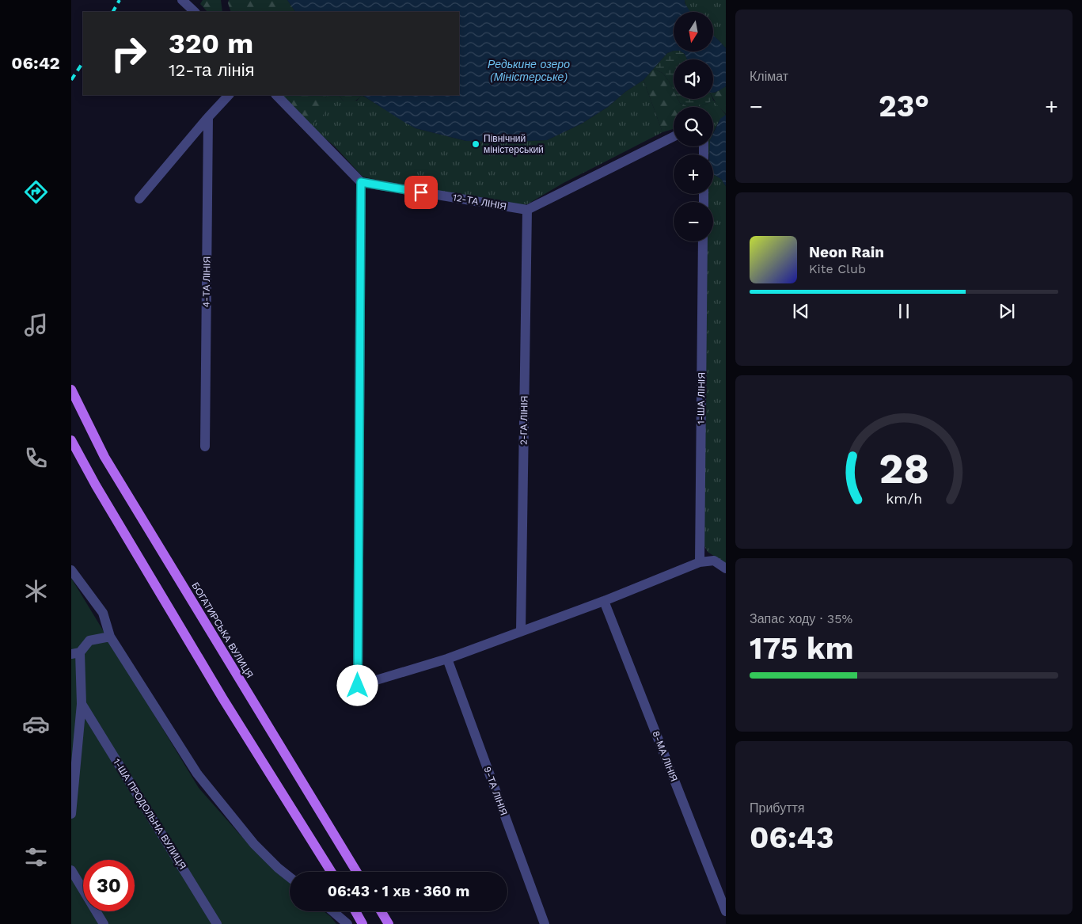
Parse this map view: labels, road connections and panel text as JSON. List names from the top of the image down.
{
  "streets": {
    "main road": ["БОГАТИРСЬКА ВУЛИЦЯ"],
    "street": [
      "12-ТА ЛІНІЯ",
      "4-ТА ЛІНІЯ",
      "1-ША ЛІНІЯ",
      "2-ГА ЛІНІЯ",
      "8-МА ЛІНІЯ",
      "9-ТА ЛІНІЯ",
      "1-ША ПРОДОЛЬНА ВУЛИЦЯ"
    ]
  },
  "crossings": [
    ["12-ТА ЛІНІЯ", "2-ГА ЛІНІЯ"]
  ],
  "water": ["Редькине озеро (Міністерське)"],
  "places": ["Північний міністерський"],
  "north": "bottom",
  "page": {
    "tabs": "06:42",
    "tile": [
      "Клімат",
      ["Запас ходу · 35%", "175 km"],
      ["Прибуття", "06:43"]
    ],
    "map_buttons": ["+", "−"],
    "turn": ["320 m", "12-та лінія"],
    "heat": ["−", "23°", "+"],
    "song": ["Neon Rain", "Kite Club"],
    "limit": "30",
    "trip": "06:43 · 1 хв · 360 m",
    "gauge": ["28", "km/h"]
  }
}
